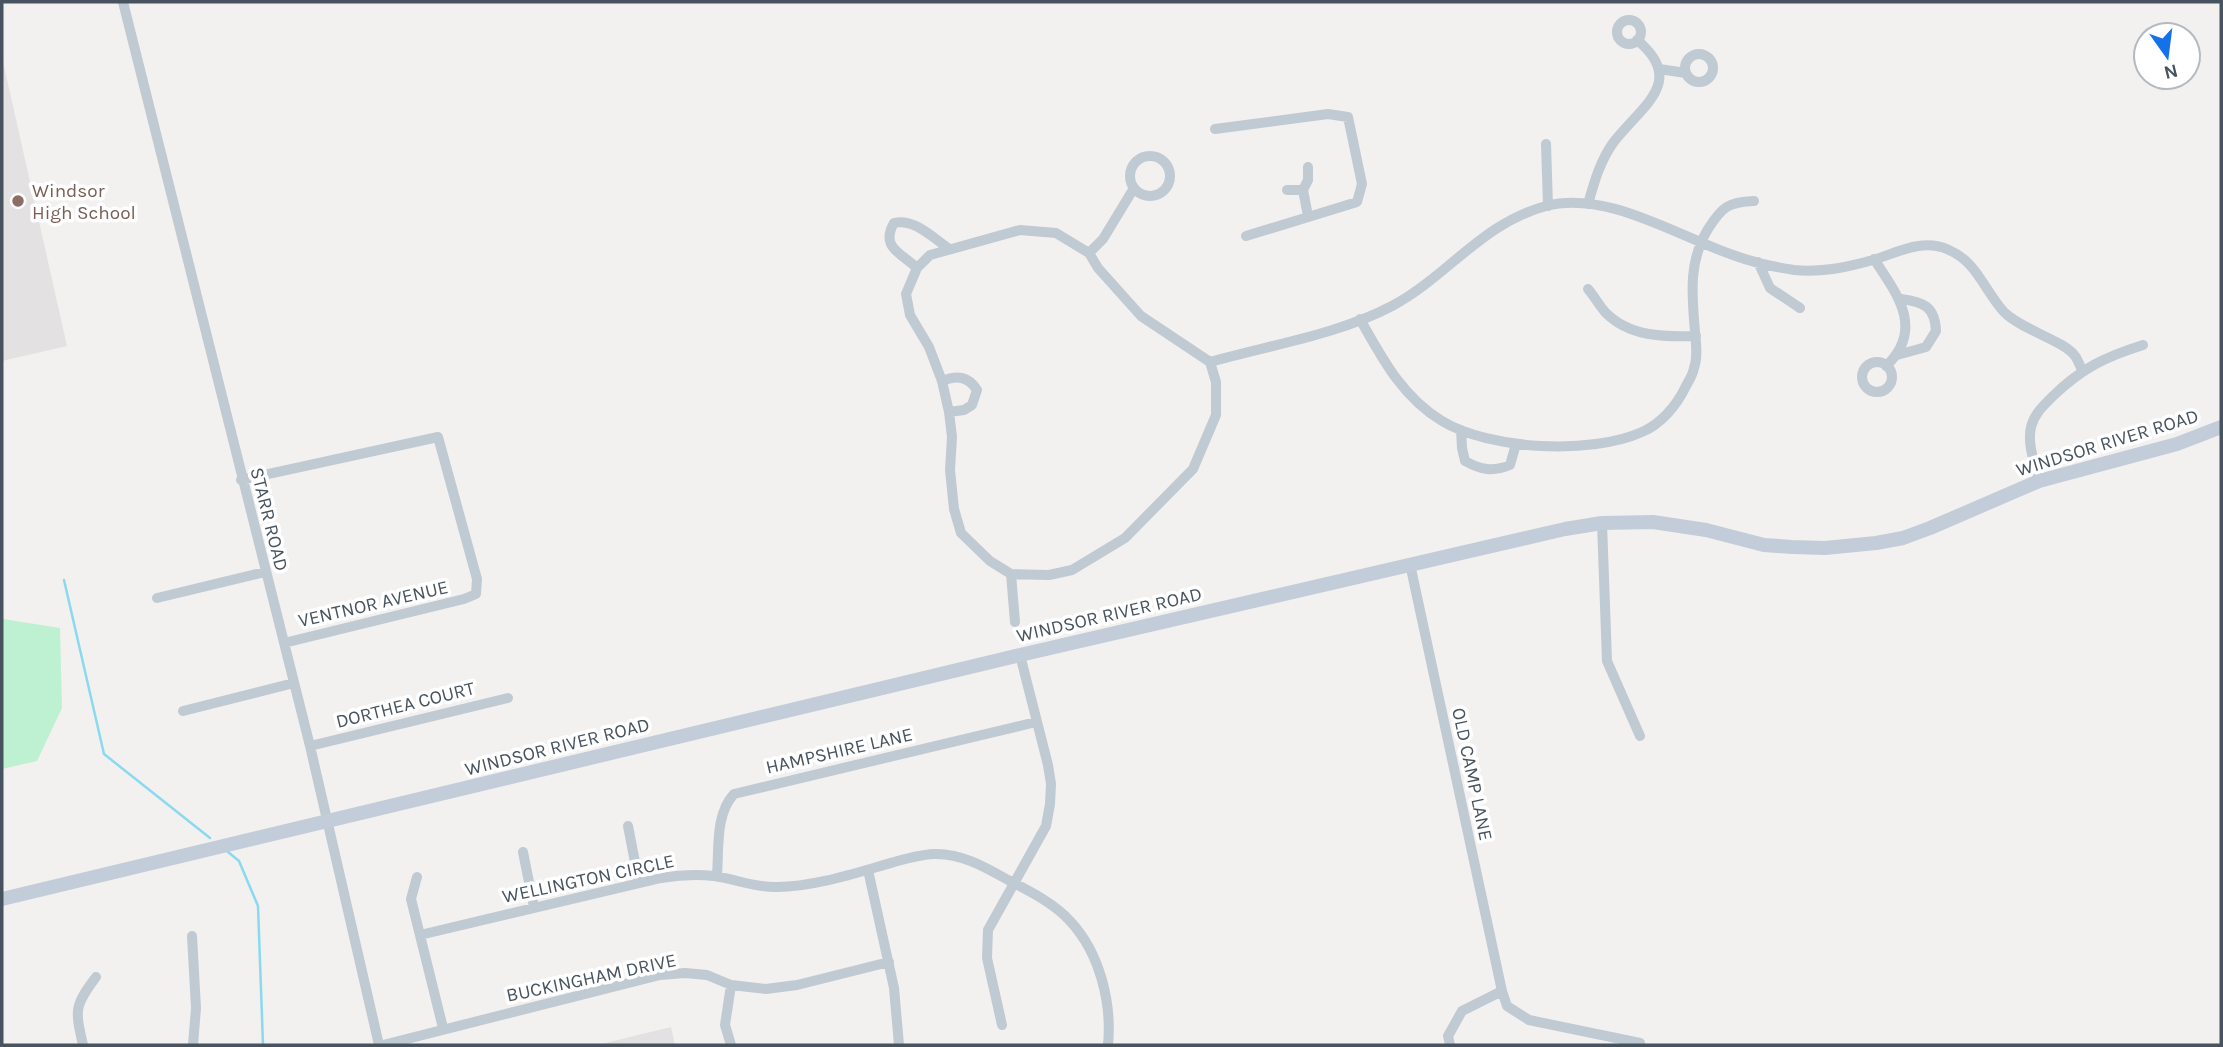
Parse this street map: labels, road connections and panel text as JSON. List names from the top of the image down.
{
  "streets": {
    "main road": ["WINDSOR RIVER ROAD"],
    "street": [
      "STARR ROAD",
      "VENTNOR AVENUE",
      "DORTHEA COURT",
      "HAMPSHIRE LANE",
      "OLD CAMP LANE",
      "WELLINGTON CIRCLE",
      "BUCKINGHAM DRIVE"
    ]
  },
  "crossings": [
    ["WINDSOR RIVER ROAD", "STARR ROAD"],
    ["WINDSOR RIVER ROAD", "OLD CAMP LANE"],
    ["STARR ROAD", "VENTNOR AVENUE"],
    ["STARR ROAD", "DORTHEA COURT"],
    ["STARR ROAD", "BUCKINGHAM DRIVE"],
    ["HAMPSHIRE LANE", "WELLINGTON CIRCLE"]
  ],
  "places": ["Windsor High School"],
  "north": "bottom"
}
